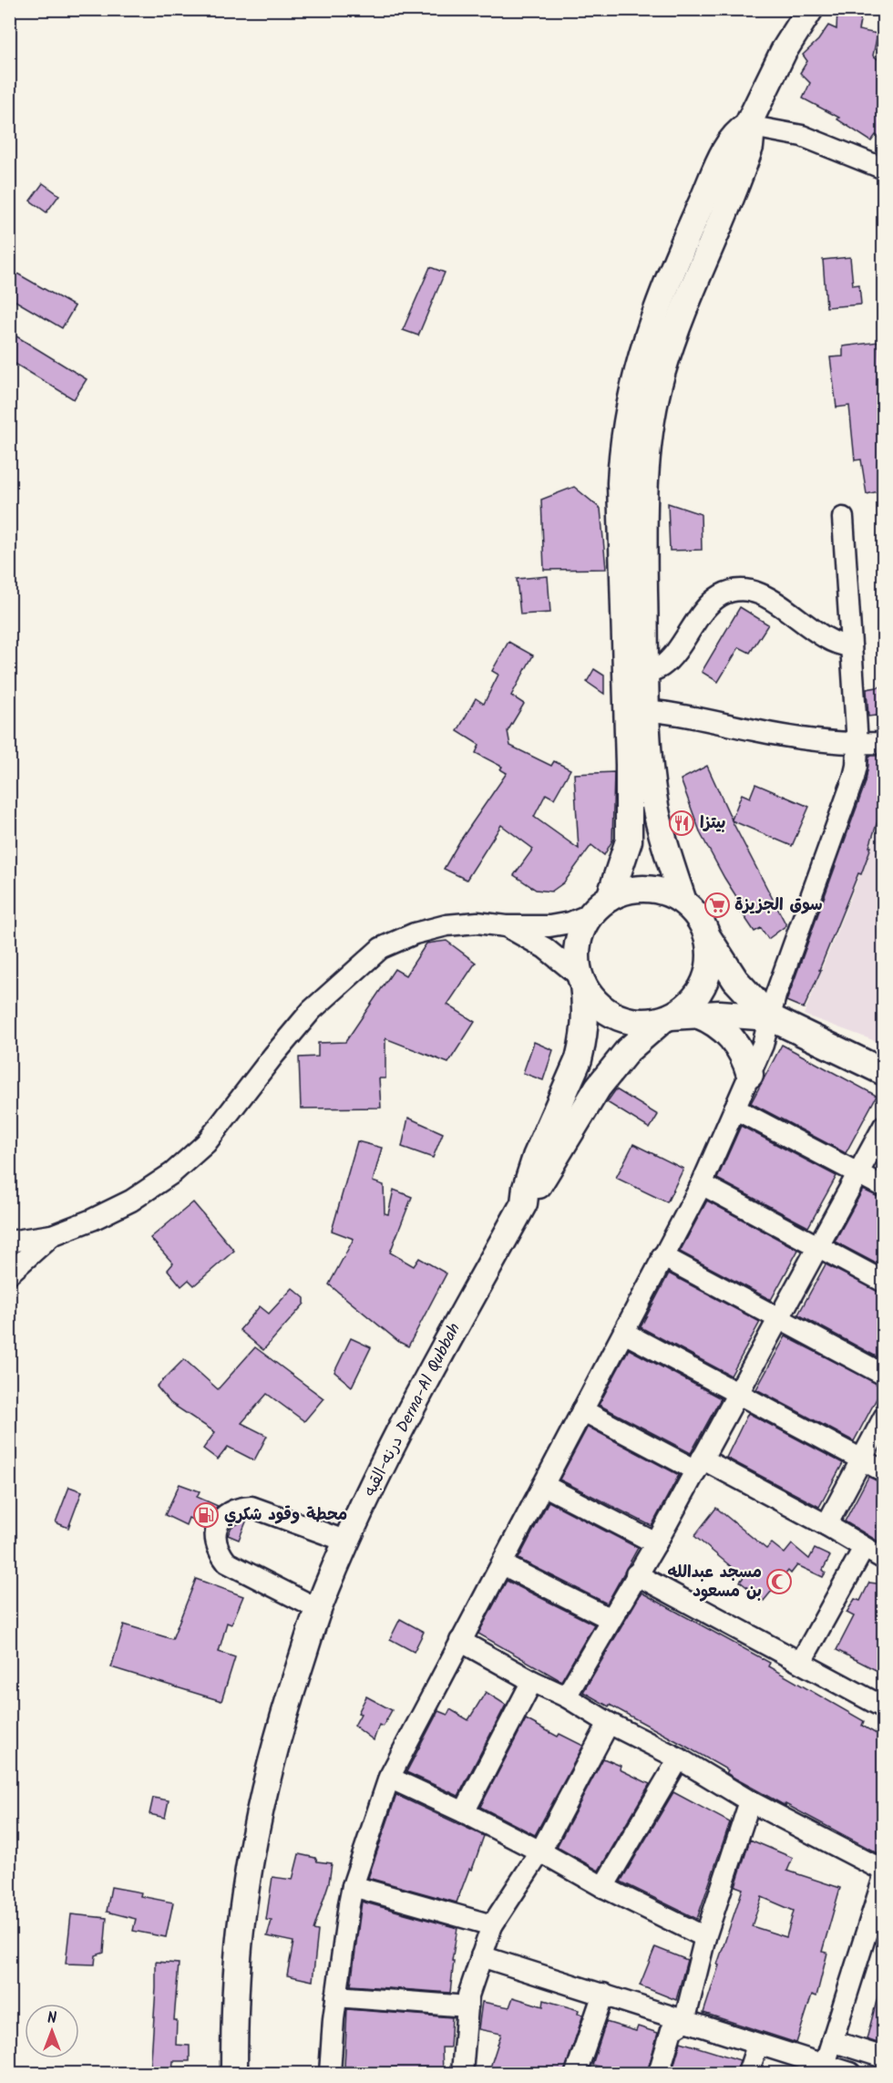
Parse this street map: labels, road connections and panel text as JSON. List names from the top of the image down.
{
  "streets": {
    "main road": ["درنه-القبه Derna-Al Qubbah"]
  },
  "places": {
    "restaurant": ["بيتزا"],
    "supermarket": ["سوق الجزيزة"],
    "fuel station": ["محطة وقود شكري"],
    "mosque": ["مسجد عبدالله بن مسعود"]
  },
  "north": "top"
}
